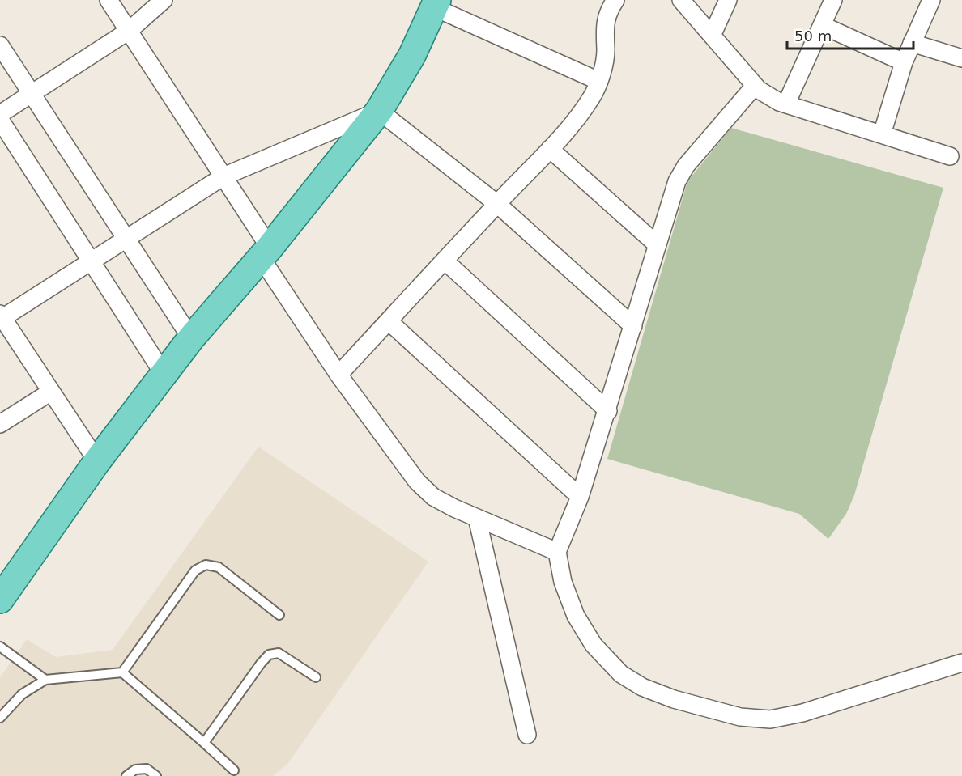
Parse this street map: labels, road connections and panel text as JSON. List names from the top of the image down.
{
  "scale_bar": "50 m"
}
